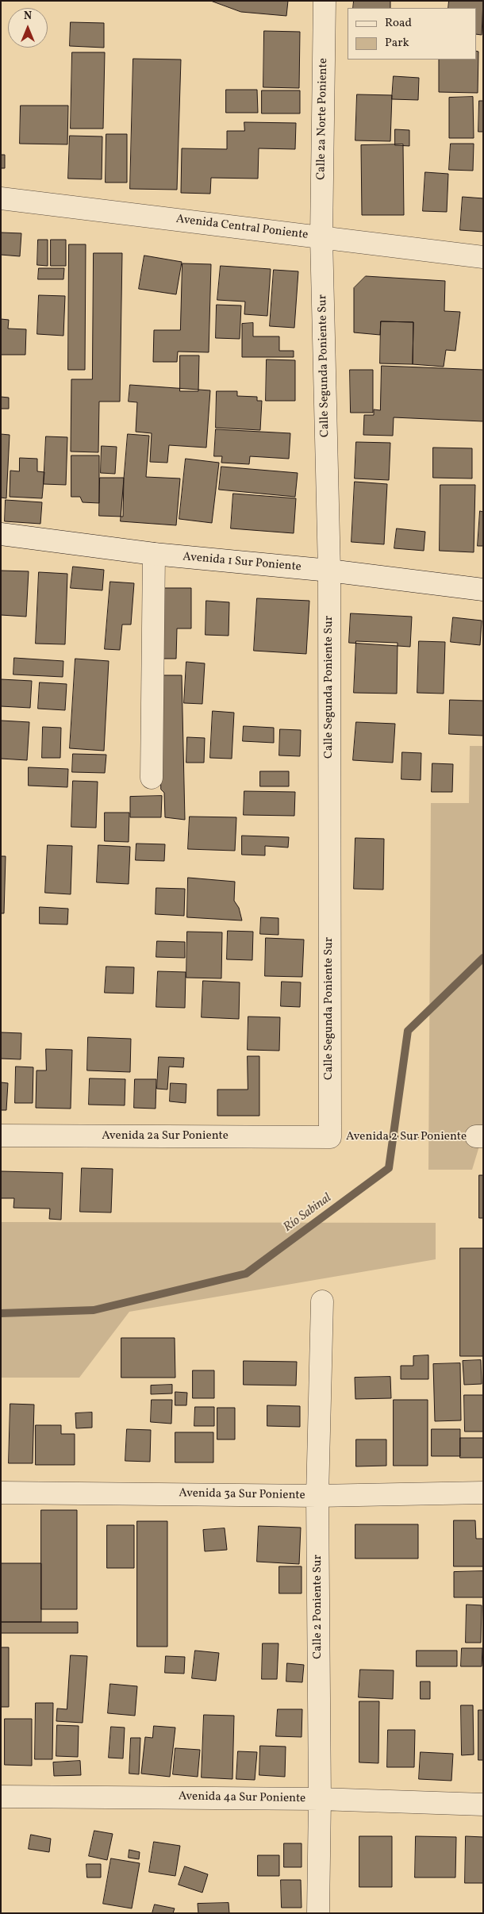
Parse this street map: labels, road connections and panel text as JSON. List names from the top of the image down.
{
  "streets": {
    "street": [
      "Calle 2a Norte Poniente",
      "Avenida Central Poniente",
      "Calle Segunda Poniente Sur",
      "Avenida 1 Sur Poniente",
      "Avenida 2a Sur Poniente",
      "Avenida 3a Sur Poniente",
      "Calle 2 Poniente Sur",
      "Avenida 4a Sur Poniente"
    ],
    "path": ["Avenida 2 Sur Poniente"]
  },
  "crossings": [
    ["Calle 2a Norte Poniente", "Avenida Central Poniente"],
    ["Calle 2a Norte Poniente", "Calle Segunda Poniente Sur"],
    ["Avenida Central Poniente", "Calle Segunda Poniente Sur"],
    ["Calle Segunda Poniente Sur", "Avenida 1 Sur Poniente"],
    ["Calle Segunda Poniente Sur", "Avenida 2a Sur Poniente"],
    ["Calle Segunda Poniente Sur", "Avenida 2 Sur Poniente"],
    ["Avenida 2a Sur Poniente", "Avenida 2 Sur Poniente"],
    ["Avenida 3a Sur Poniente", "Calle 2 Poniente Sur"],
    ["Calle 2 Poniente Sur", "Avenida 4a Sur Poniente"]
  ],
  "water": ["Río Sabinal"],
  "legend": ["Road", "Park"],
  "north": "top"
}
